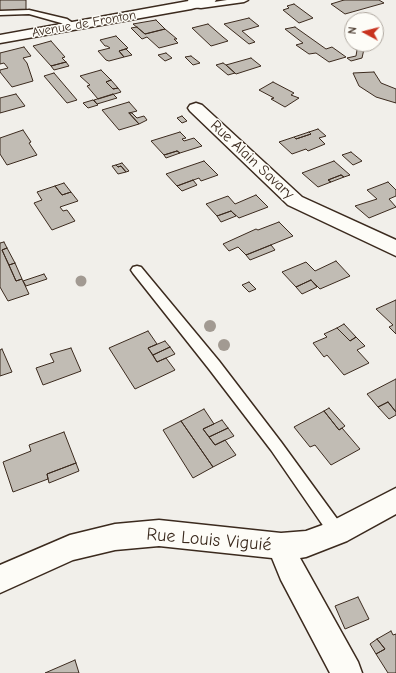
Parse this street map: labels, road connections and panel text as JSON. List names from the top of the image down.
{
  "streets": {
    "street": ["Avenue de Fronton", "Rue Alain Savary", "Rue Louis Viguié"]
  },
  "north": "left"
}
